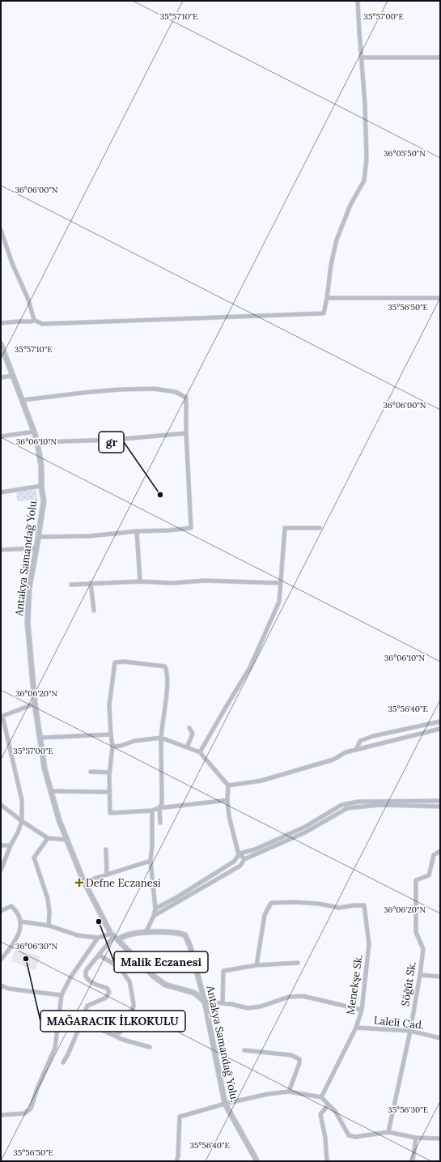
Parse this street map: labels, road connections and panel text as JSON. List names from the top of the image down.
{
  "streets": {
    "street": [
      "Antakya Samandağ Yolu.",
      "Söğüt Sk.",
      "Menekşe Sk.",
      "Laleli Cad."
    ]
  },
  "crossings": [
    ["Söğüt Sk.", "Laleli Cad."],
    ["Menekşe Sk.", "Laleli Cad."]
  ],
  "places": {
    "other": ["gr", "Malik Eczanesi", "MAĞARACIK İLKOKULU"],
    "health": ["Defne Eczanesi"]
  },
  "coordinates": [
    "35°57'10\"E",
    "35°57'00\"E",
    "36°05'50\"N",
    "36°06'00\"N",
    "35°56'50\"E",
    "36°06'10\"N",
    "36°06'20\"N",
    "35°56'40\"E",
    "36°06'30\"N",
    "35°56'30\"E"
  ]
}
